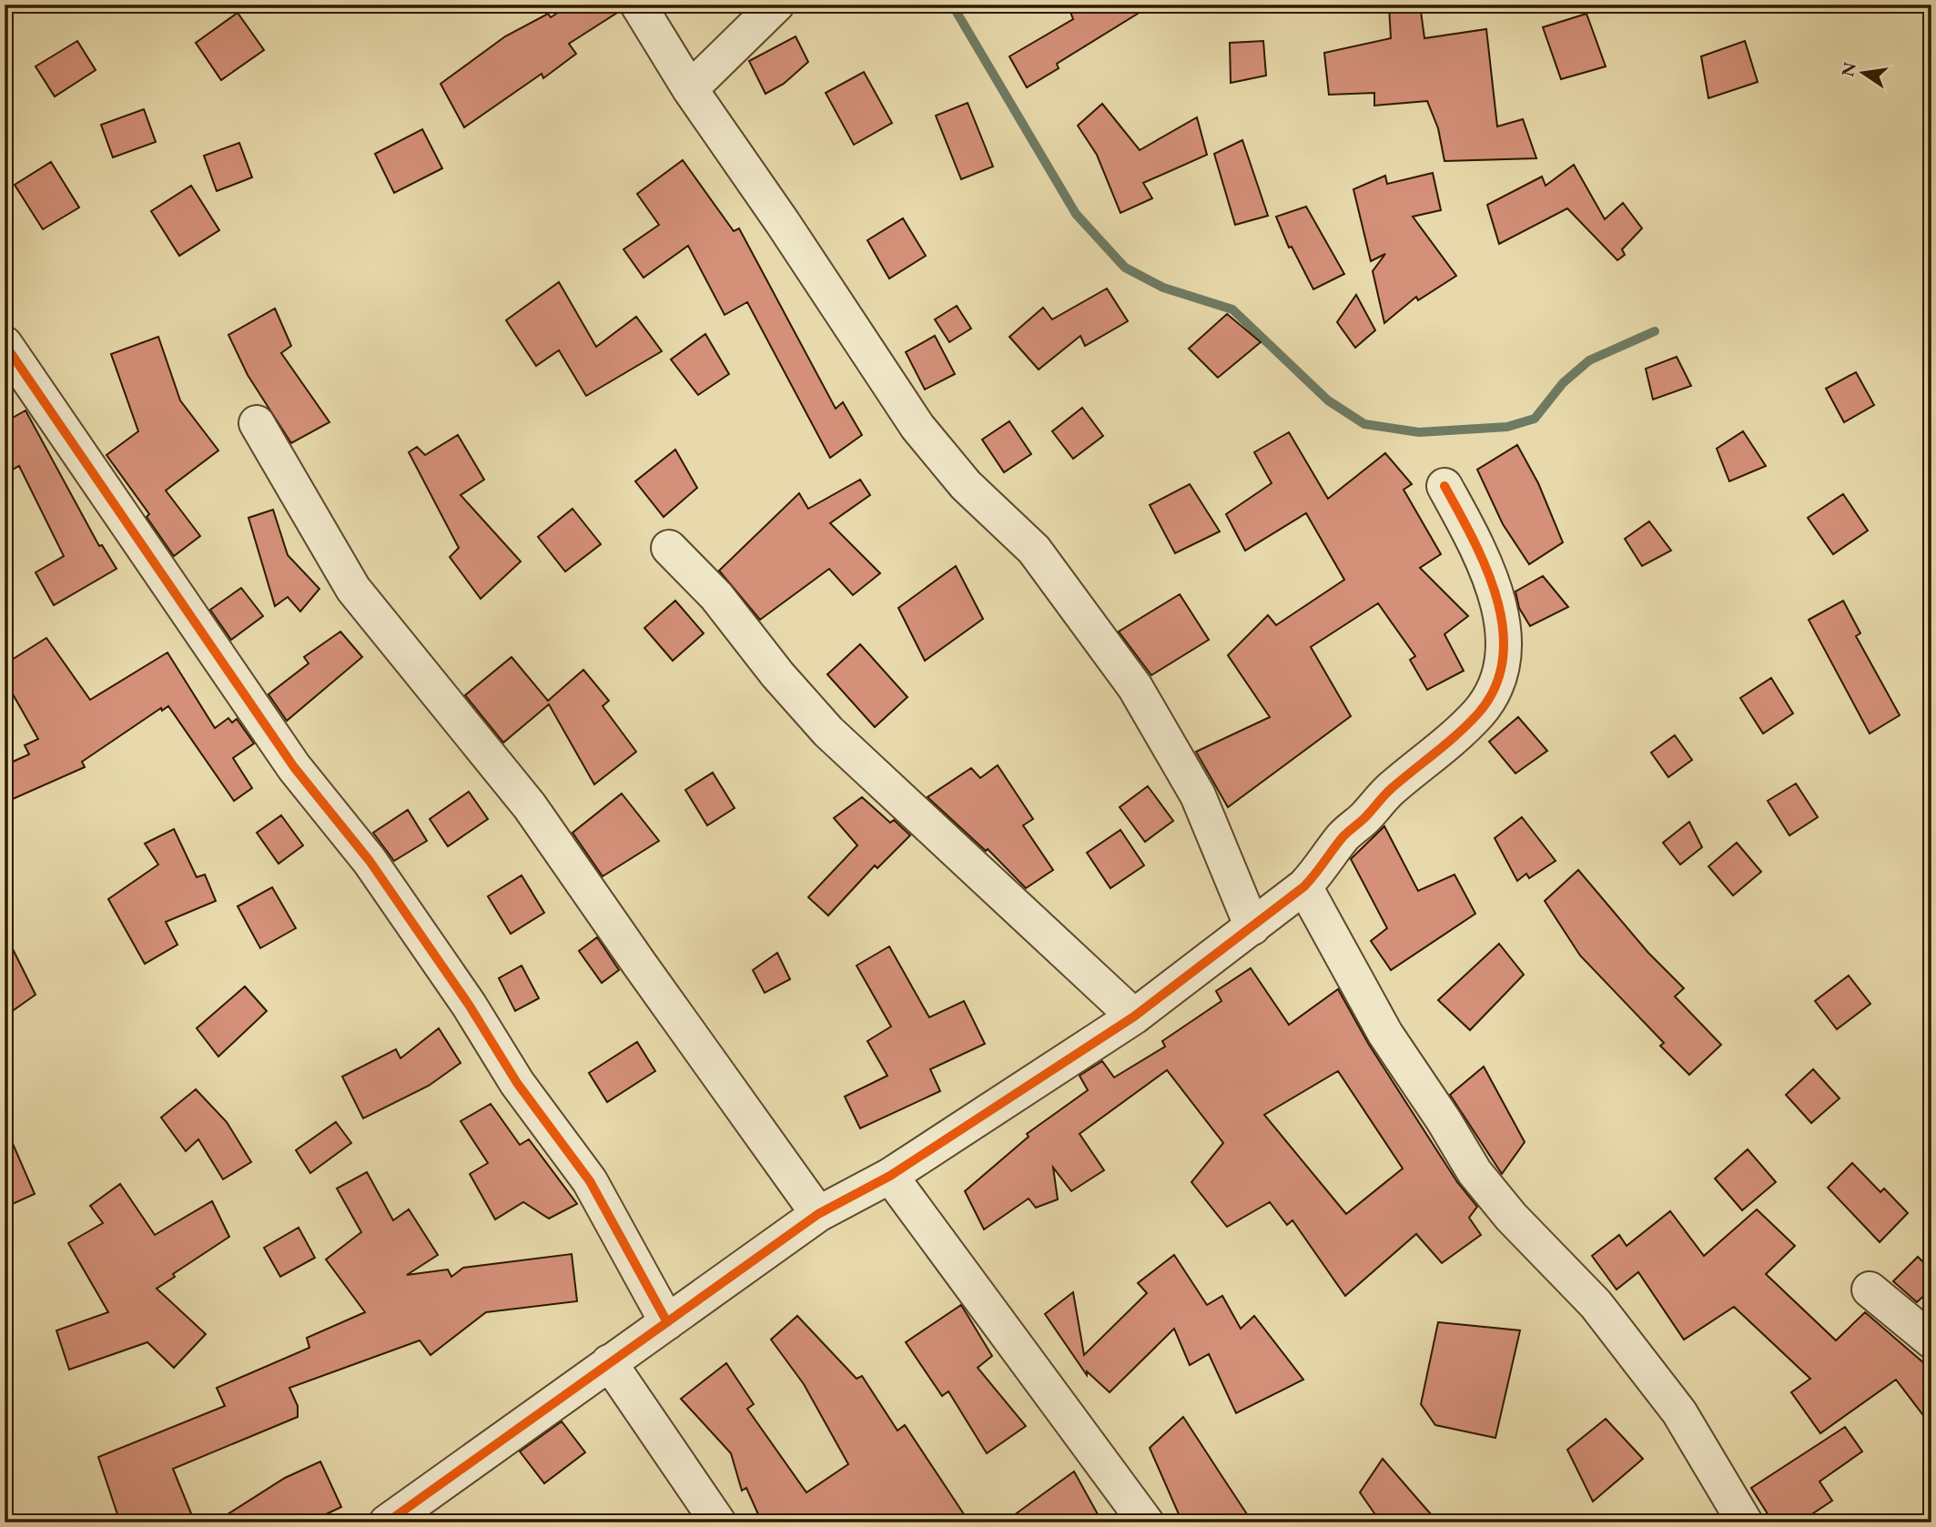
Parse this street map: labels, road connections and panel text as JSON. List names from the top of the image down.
{
  "north": "left"
}
